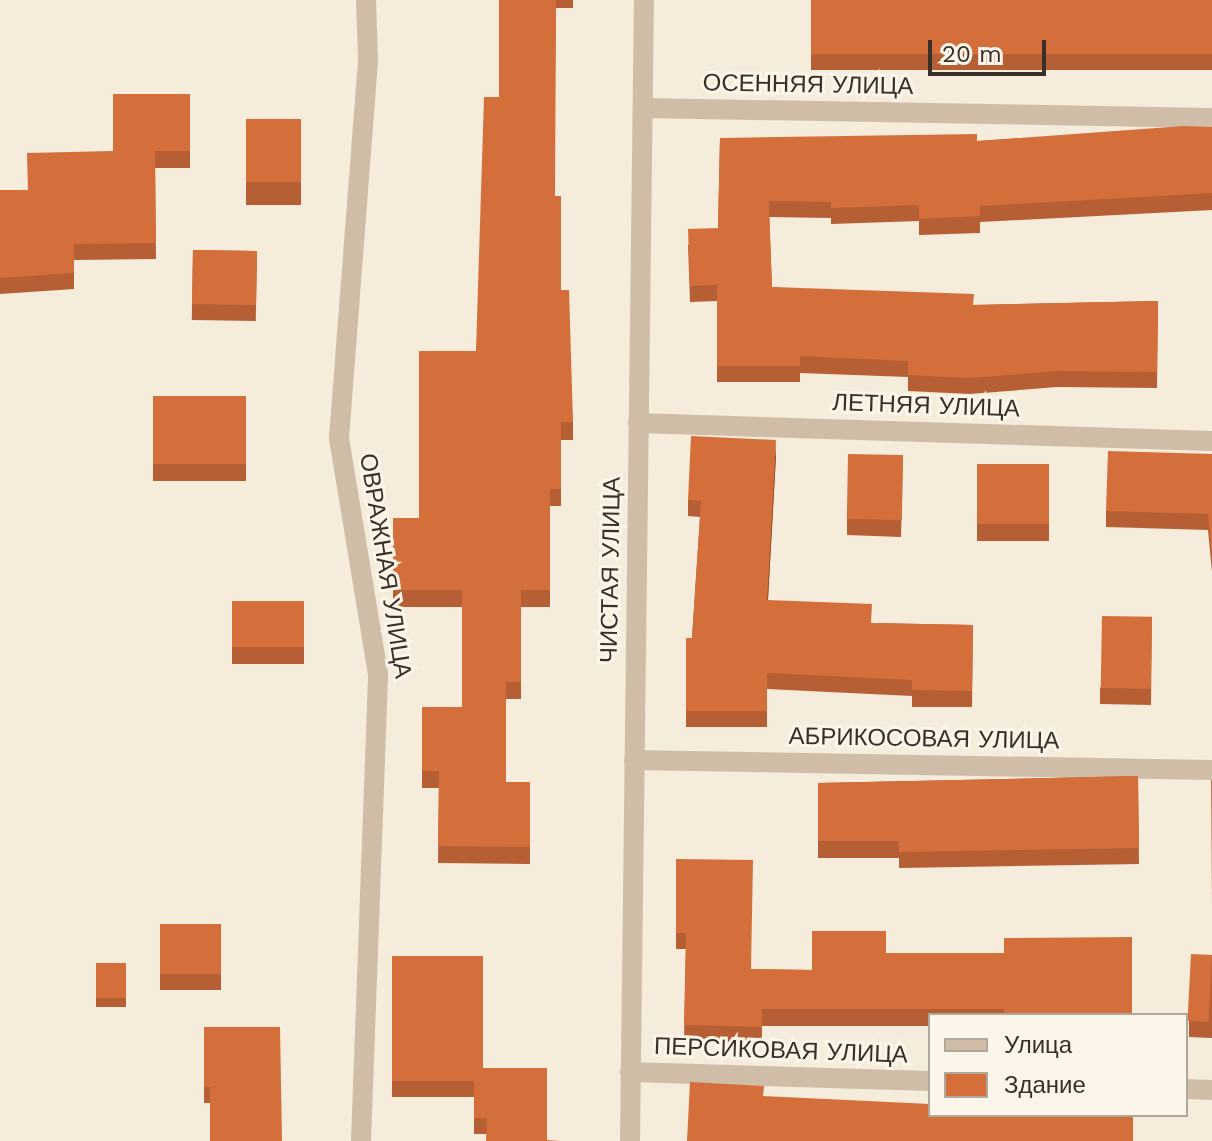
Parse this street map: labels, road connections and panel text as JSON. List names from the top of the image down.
{
  "streets": {
    "street": [
      "ОСЕННЯЯ УЛИЦА",
      "ЛЕТНЯЯ УЛИЦА",
      "ОВРАЖНАЯ УЛИЦА",
      "ЧИСТАЯ УЛИЦА",
      "АБРИКОСОВАЯ УЛИЦА",
      "ПЕРСИКОВАЯ УЛИЦА"
    ]
  },
  "crossings": [
    ["ОСЕННЯЯ УЛИЦА", "ЧИСТАЯ УЛИЦА"],
    ["ЛЕТНЯЯ УЛИЦА", "ЧИСТАЯ УЛИЦА"],
    ["ЧИСТАЯ УЛИЦА", "АБРИКОСОВАЯ УЛИЦА"],
    ["ЧИСТАЯ УЛИЦА", "ПЕРСИКОВАЯ УЛИЦА"]
  ],
  "legend": ["Улица", "Здание"],
  "scale_bar": "20 m"
}
